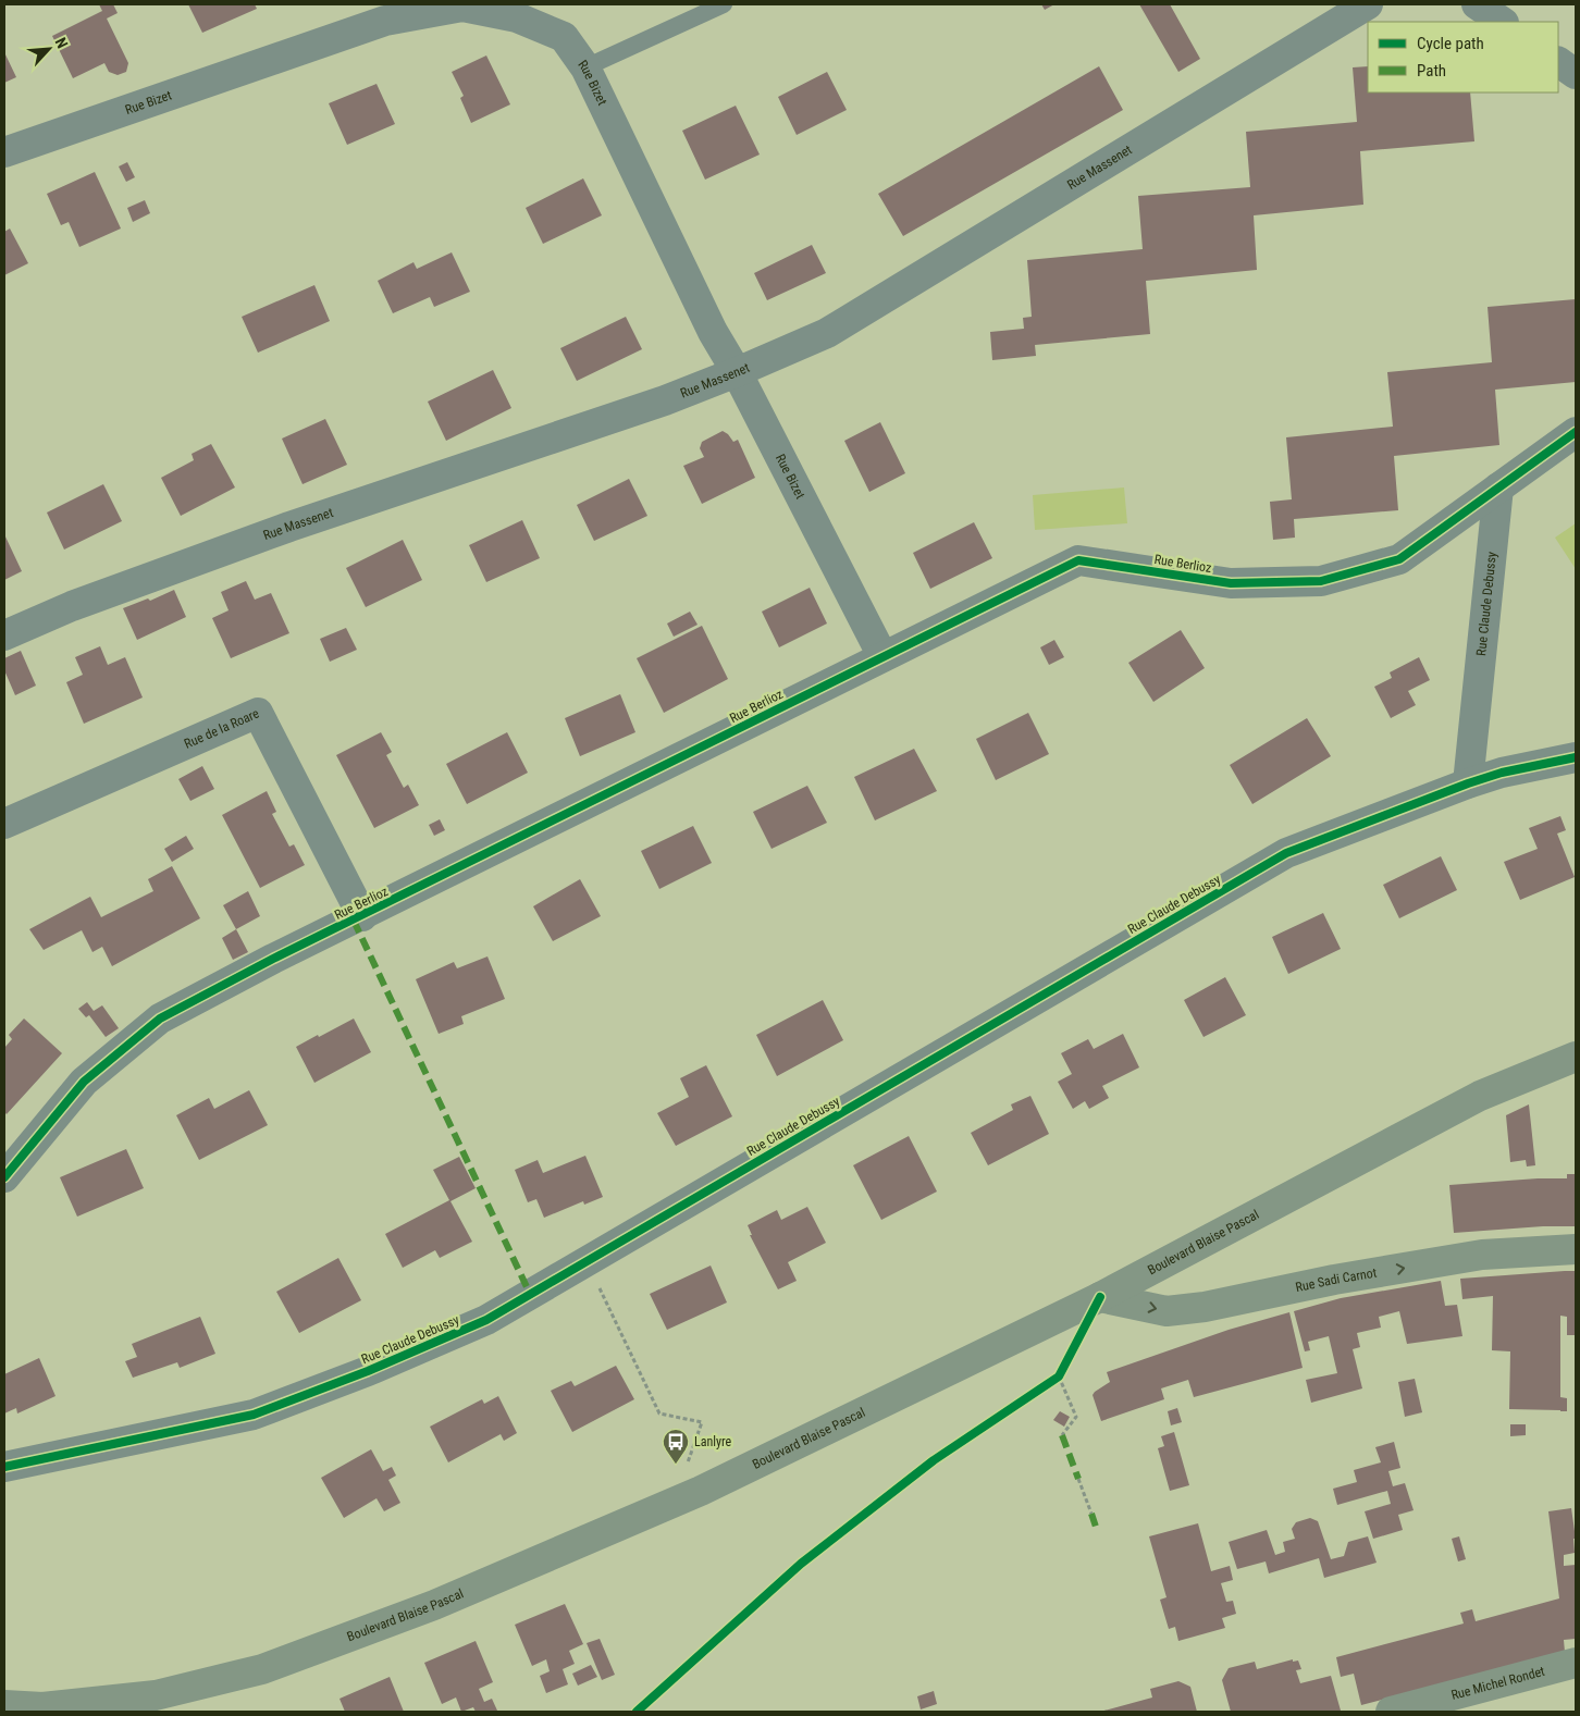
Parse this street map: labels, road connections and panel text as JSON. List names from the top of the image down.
{
  "streets": {
    "main road": ["Boulevard Blaise Pascal", "Rue Sadi Carnot", "Rue Michel Rondet"],
    "street": [
      "Rue Bizet",
      "Rue Massenet",
      "Rue Berlioz",
      "Rue Claude Debussy",
      "Rue de la Roare"
    ]
  },
  "crossings": [
    ["Rue Bizet", "Rue Massenet"],
    ["Rue Bizet", "Rue Berlioz"],
    ["Rue Berlioz", "Rue Claude Debussy"],
    ["Rue Berlioz", "Rue de la Roare"],
    ["Boulevard Blaise Pascal", "Rue Sadi Carnot"]
  ],
  "one_way": ["Rue Sadi Carnot"],
  "places": {
    "bus stop": ["Lanlyre"]
  },
  "legend": ["Cycle path", "Path"],
  "north": "top right"
}
